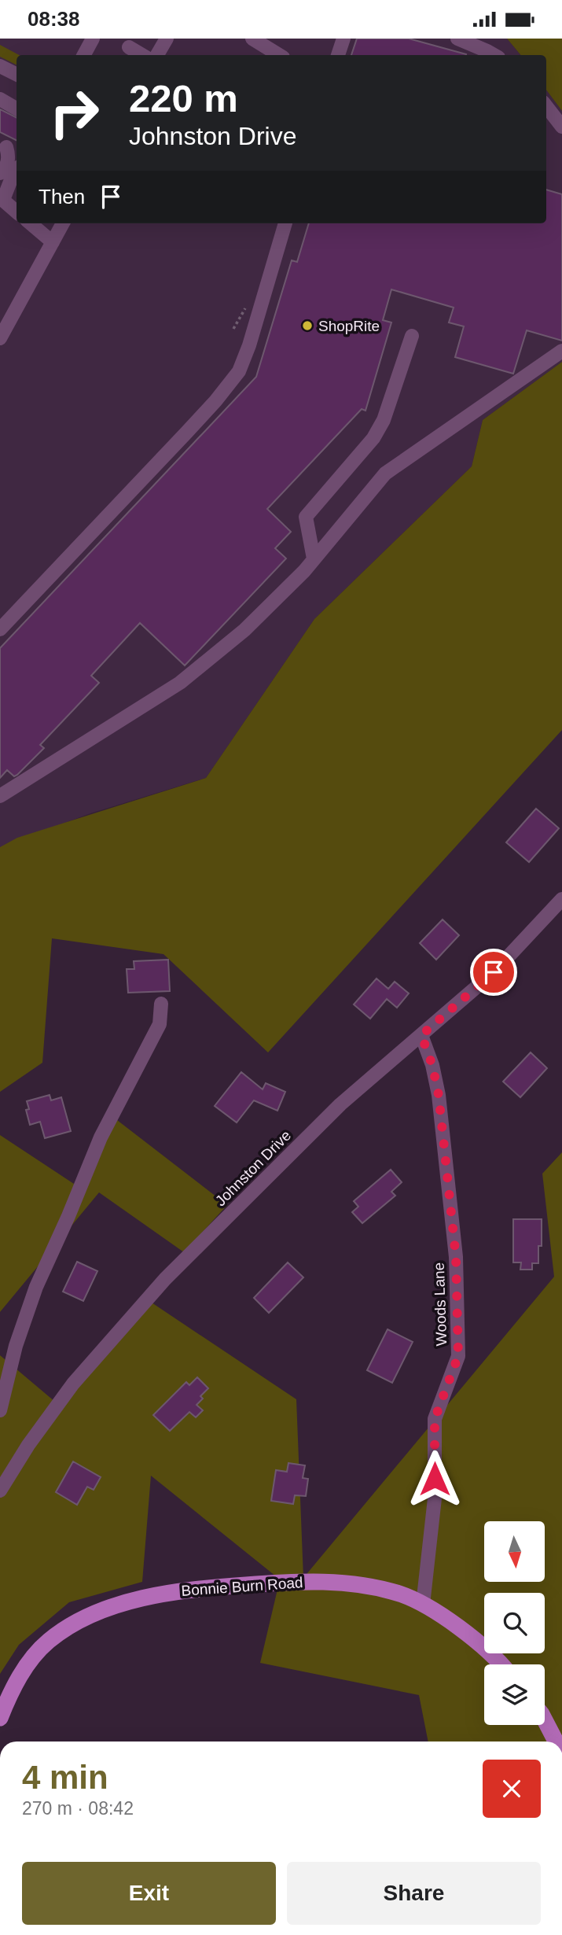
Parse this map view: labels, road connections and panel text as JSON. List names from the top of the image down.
{
  "streets": {
    "main road": ["Bonnie Burn Road"],
    "street": ["Johnston Drive", "Woods Lane"]
  },
  "crossings": [
    ["Johnston Drive", "Woods Lane"],
    ["Woods Lane", "Bonnie Burn Road"]
  ],
  "places": ["ShopRite"],
  "north": "bottom",
  "page": {
    "status": "08:38",
    "turn": ["220 m", "Johnston Drive"],
    "then": "Then",
    "heading": ["4 min", "270 m · 08:42"],
    "buttons": ["Exit", "Share"]
  }
}
